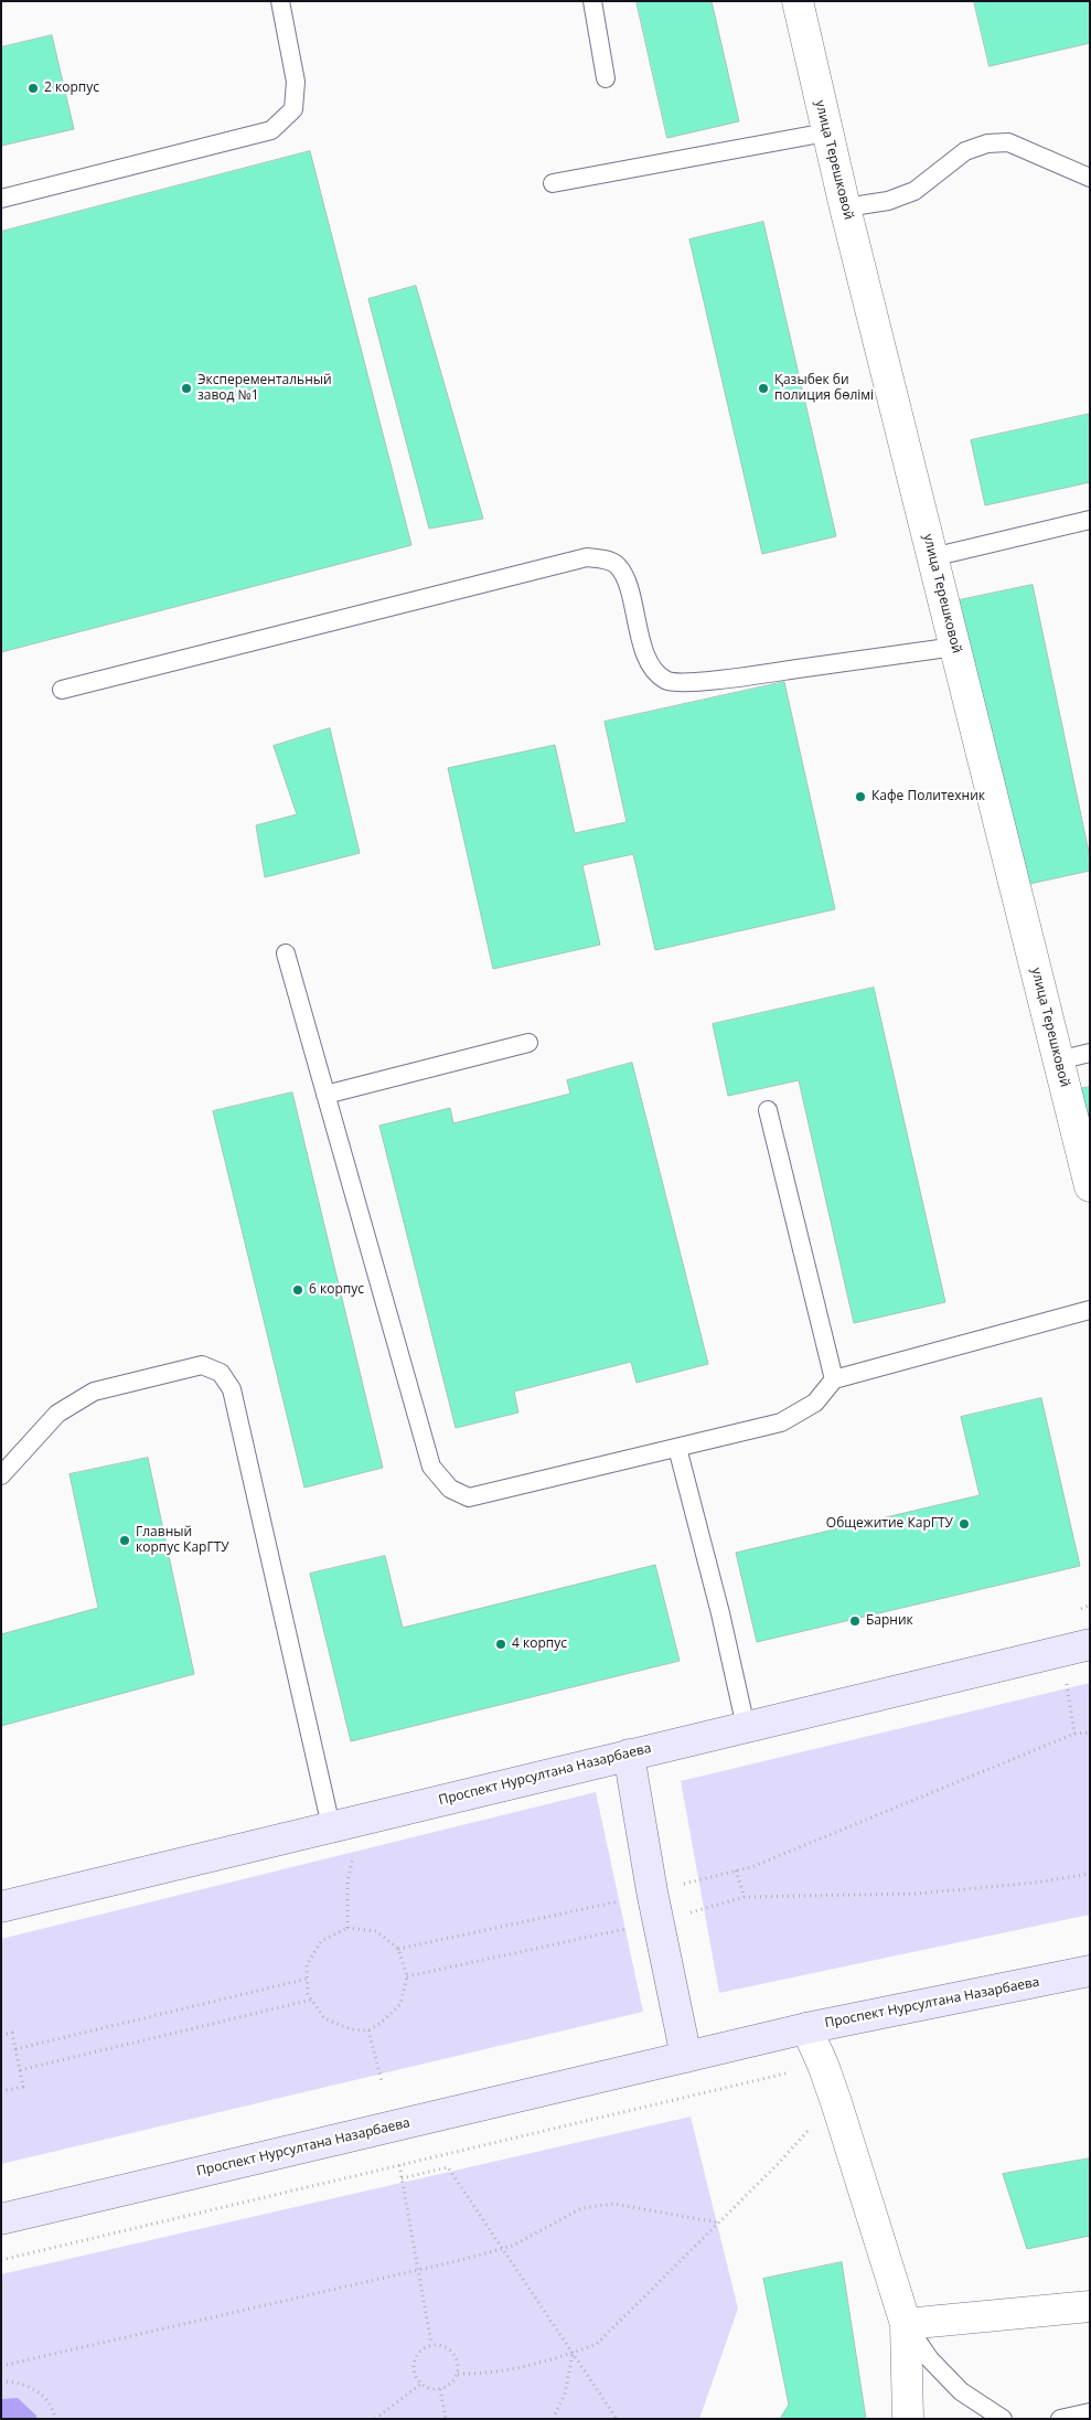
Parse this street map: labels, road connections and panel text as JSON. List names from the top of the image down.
{
  "streets": {
    "main road": ["Проспект Нурсултана Назарбаева"],
    "street": ["улица Терешковой"]
  },
  "places": [
    "2 корпус",
    "Эксперементальный завод №1",
    "Қазыбек би полиция бөлімі",
    "Кафе Политехник",
    "6 корпус",
    "Общежитие КарГТУ",
    "Главный корпус КарГТУ",
    "Барник",
    "4 корпус"
  ]
}
